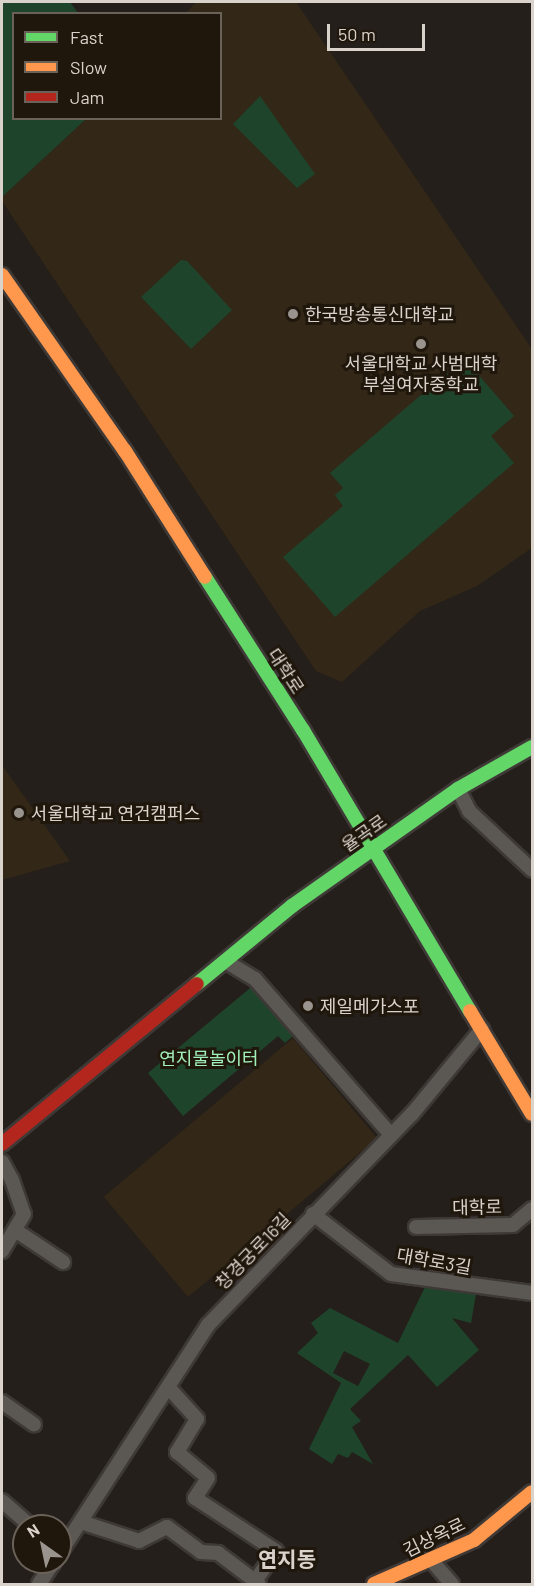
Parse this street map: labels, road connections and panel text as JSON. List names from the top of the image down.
{
  "streets": {
    "main road": ["대학로", "율곡로", "김상옥로"],
    "street": ["창경궁로16길", "대학로3길"]
  },
  "crossings": [
    ["대학로", "율곡로"],
    ["대학로", "창경궁로16길"],
    ["창경궁로16길", "대학로3길"]
  ],
  "districts": ["연지동"],
  "parks": ["연지물놀이터"],
  "places": [
    "한국방송통신대학교",
    "서울대학교 사범대학 부설여자중학교",
    "서울대학교 연건캠퍼스",
    "제일메가스포"
  ],
  "legend": ["Fast", "Slow", "Jam"],
  "scale_bar": "50 m",
  "north": "top left"
}
